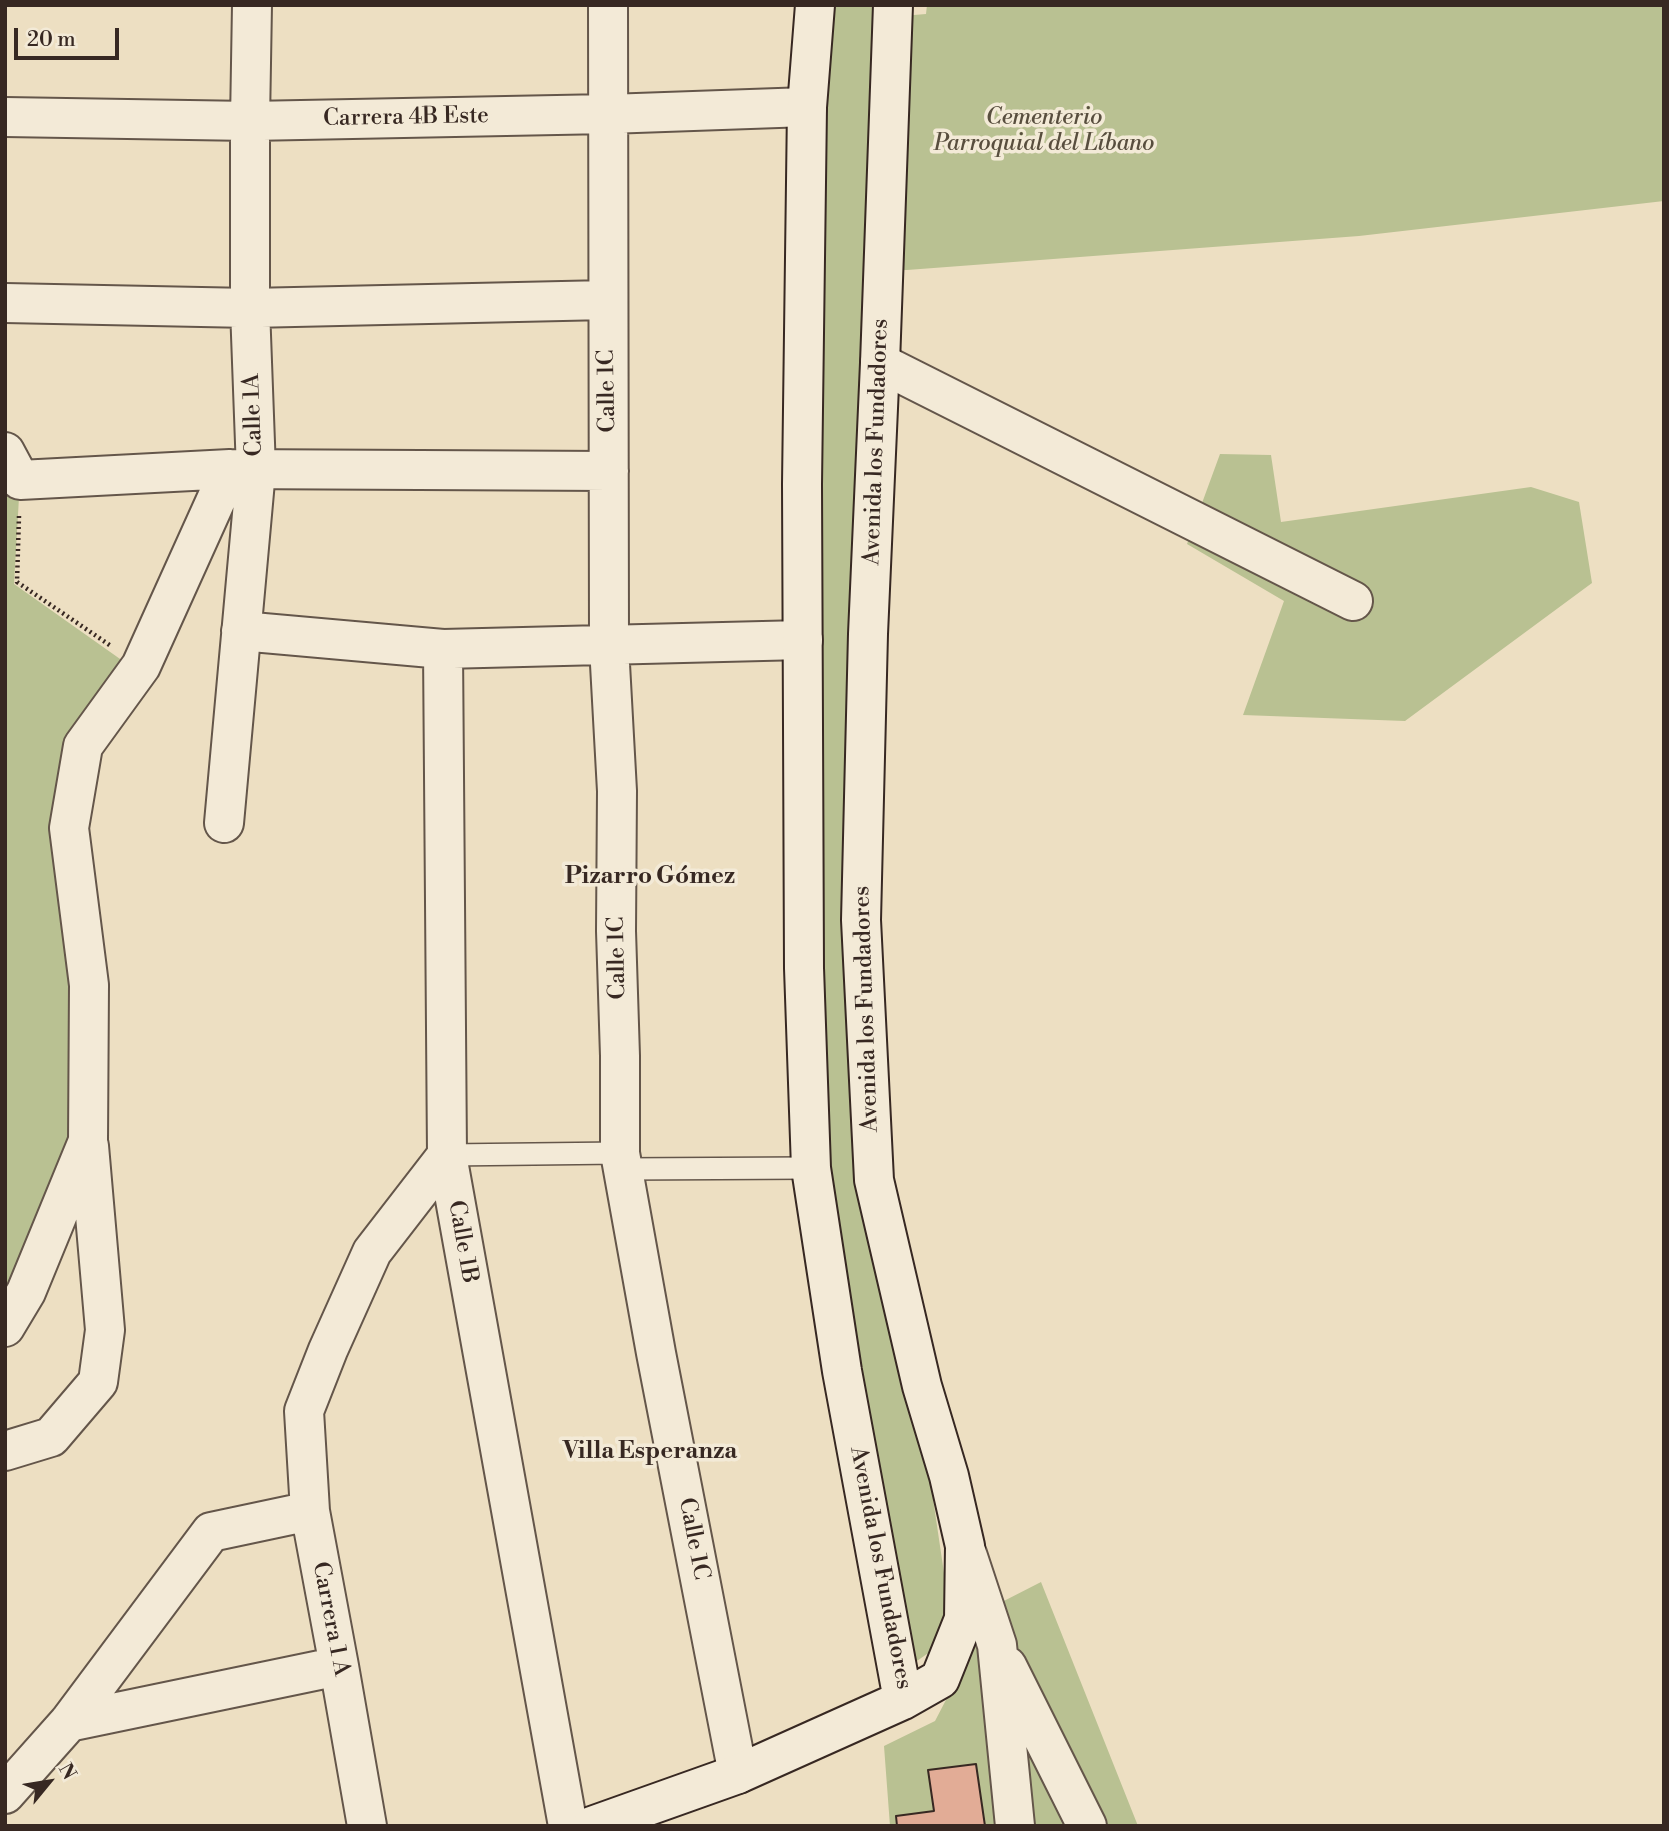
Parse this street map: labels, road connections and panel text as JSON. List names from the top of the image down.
{
  "streets": {
    "street": [
      "Carrera 4B Este",
      "Calle 1C",
      "Calle 1A",
      "Avenida los Fundadores",
      "Calle 1B",
      "Carrera 1 A"
    ]
  },
  "crossings": [
    ["Carrera 4B Este", "Calle 1C"],
    ["Carrera 4B Este", "Calle 1A"],
    ["Carrera 4B Este", "Avenida los Fundadores"],
    ["Calle 1B", "Carrera 1 A"]
  ],
  "districts": ["Pizarro Gómez", "Villa Esperanza"],
  "parks": ["Cementerio Parroquial del Líbano"],
  "scale_bar": "20 m",
  "north": "top right"
}
